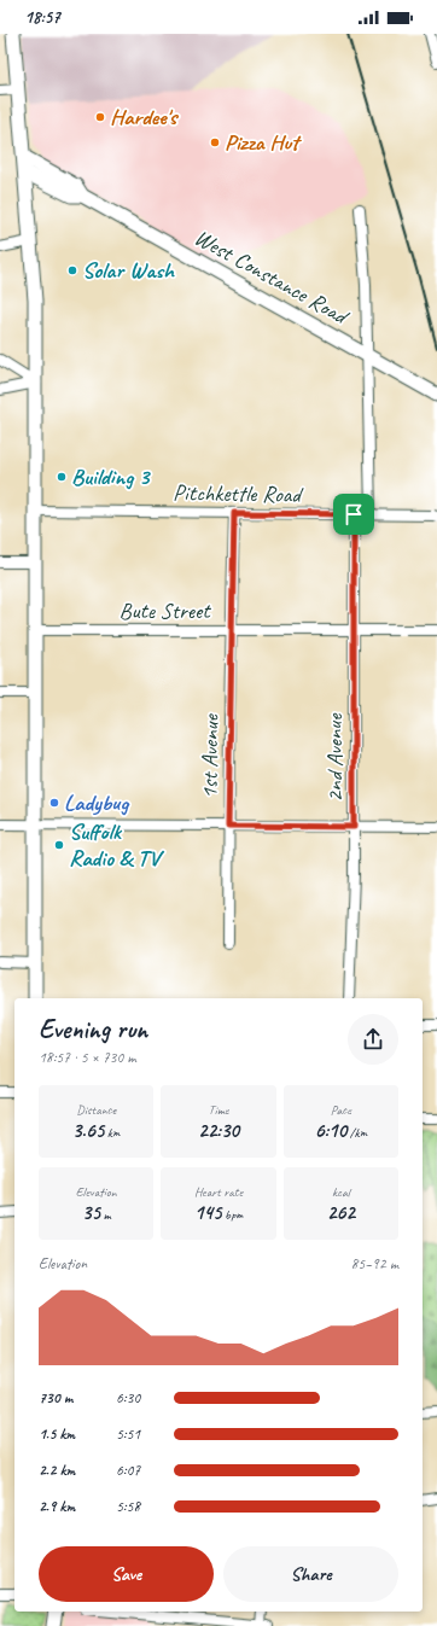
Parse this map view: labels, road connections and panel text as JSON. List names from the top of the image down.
{
  "streets": {
    "main road": ["West Constance Road"],
    "street": [
      "Pitchkettle Road",
      "Bute Street",
      "1st Avenue",
      "2nd Avenue"
    ]
  },
  "crossings": [
    ["Pitchkettle Road", "1st Avenue"],
    ["Pitchkettle Road", "2nd Avenue"],
    ["Bute Street", "1st Avenue"],
    ["Bute Street", "2nd Avenue"]
  ],
  "places": [
    "Hardee's",
    "Pizza Hut",
    "Solar Wash",
    "Building 3",
    "Ladybug",
    "Suffolk Radio & TV"
  ],
  "page": {
    "status": "18:57",
    "heading": ["Evening run", "18:57 · 5 × 730 m"],
    "stats": [
      ["Distance", "3.65 km"],
      ["Time", "22:30"],
      ["Pace", "6:10 /km"],
      ["Elevation", "35 m"],
      ["Heart rate", "145 bpm"],
      ["kcal", "262"]
    ],
    "chart": ["Elevation", "85–92 m"],
    "list": [
      {
        "name": "730 m",
        "note": "6:30"
      },
      {
        "name": "1.5 km",
        "note": "5:51"
      },
      {
        "name": "2.2 km",
        "note": "6:07"
      },
      {
        "name": "2.9 km",
        "note": "5:58"
      }
    ],
    "buttons": ["Save", "Share"]
  }
}
